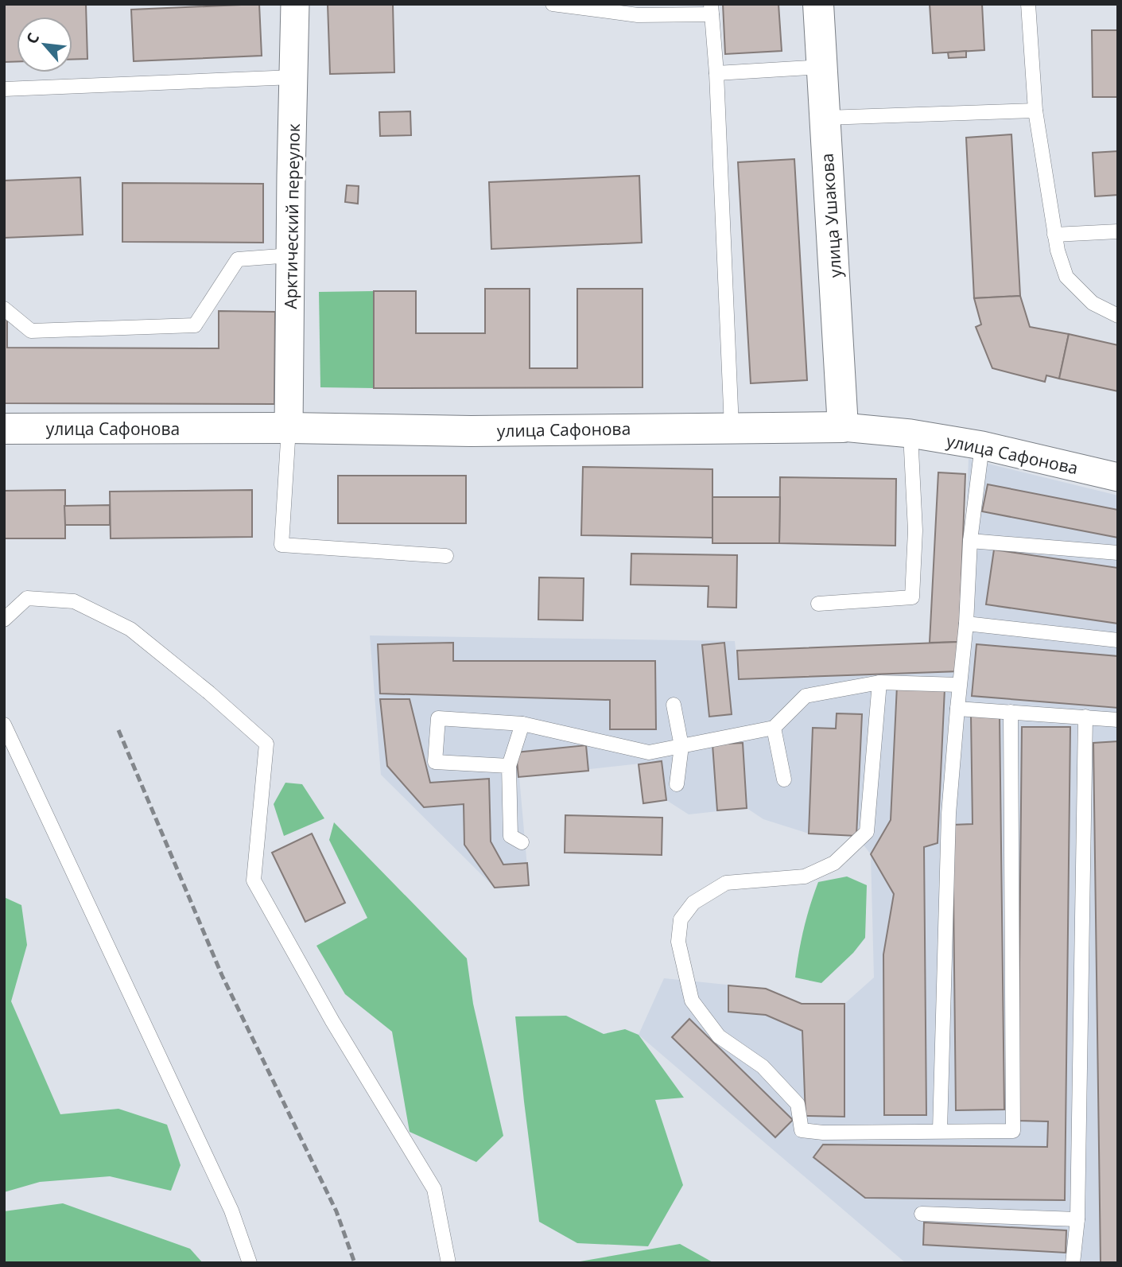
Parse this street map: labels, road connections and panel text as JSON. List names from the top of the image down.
{
  "streets": {
    "street": ["улица Ушакова", "Арктический переулок", "улица Сафонова"]
  },
  "crossings": [
    ["улица Ушакова", "улица Сафонова"],
    ["Арктический переулок", "улица Сафонова"]
  ],
  "north": "top left"
}
